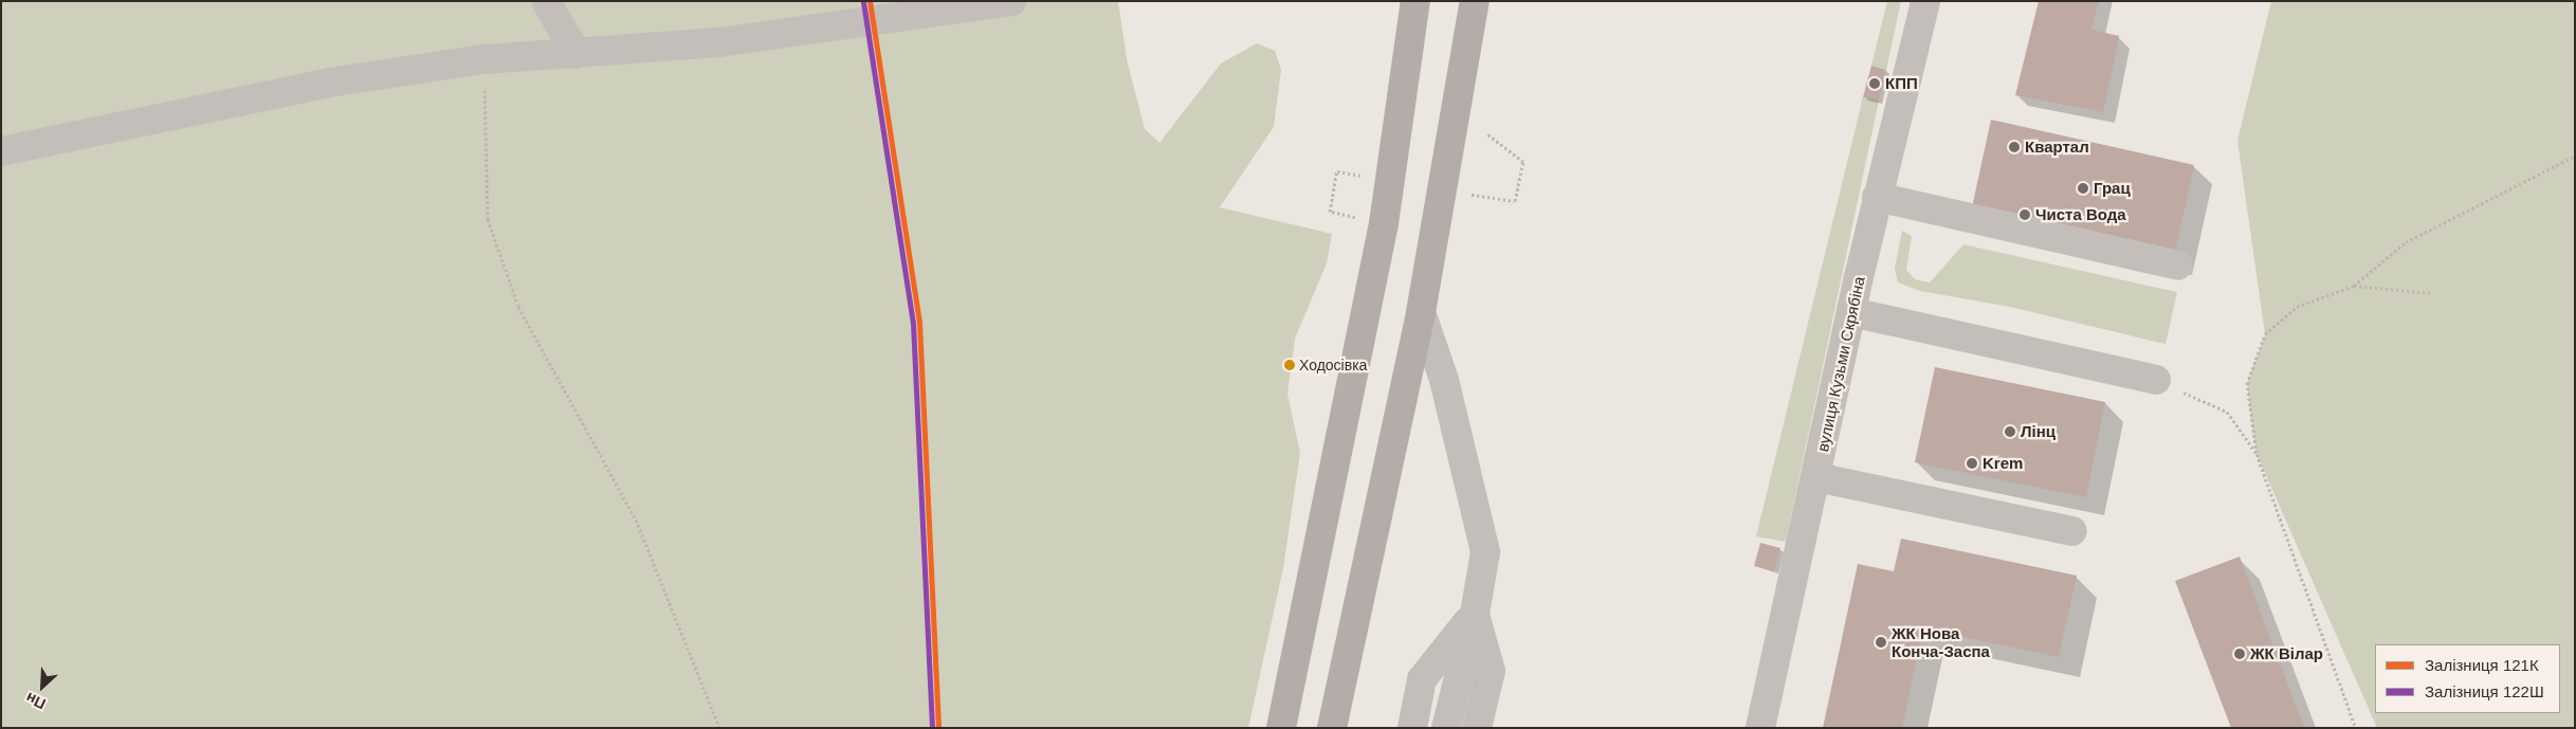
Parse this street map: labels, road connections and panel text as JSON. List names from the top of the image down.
{
  "streets": {
    "street": ["вулиця Кузьми Скрябіна"]
  },
  "places": [
    "КПП",
    "Квартал",
    "Грац",
    "Чиста Вода",
    "Ходосівка",
    "Лінц",
    "Krem",
    "ЖК Нова Конча-Заспа",
    "ЖК Вілар"
  ],
  "lines": ["rail line 121К", "rail line 122Ш"],
  "legend": ["Залізниця 121К", "Залізниця 122Ш"],
  "north": "bottom left"
}
